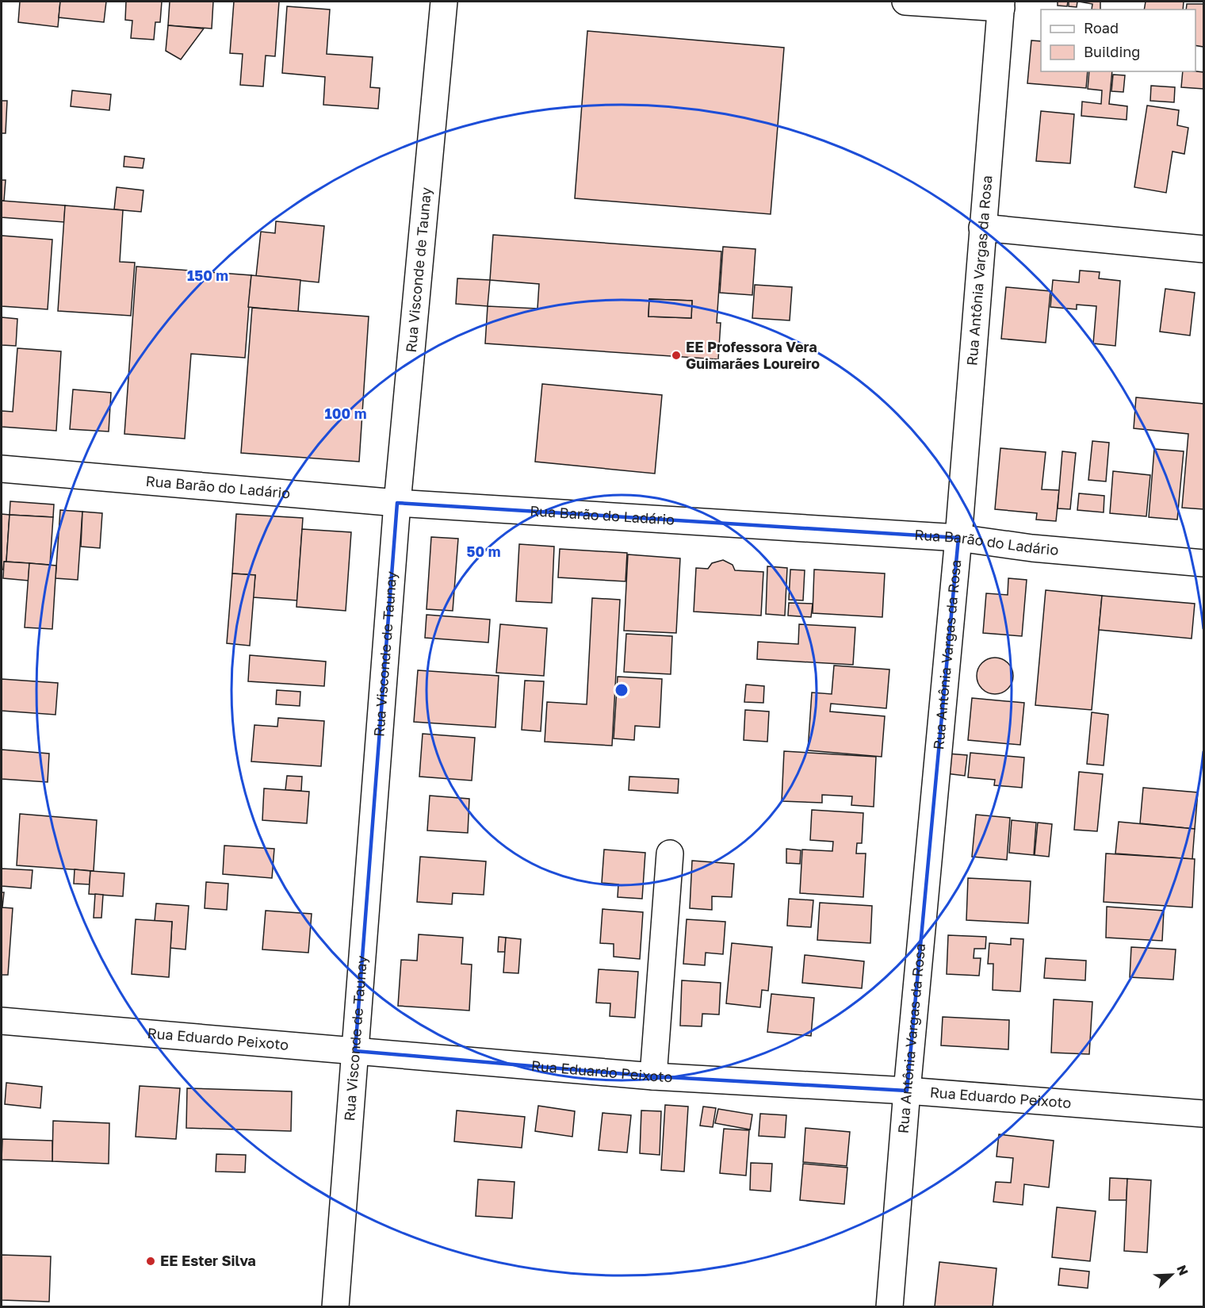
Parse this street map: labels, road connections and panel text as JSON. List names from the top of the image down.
{
  "streets": {
    "street": [
      "Rua Visconde de Taunay",
      "Rua Antônia Vargas da Rosa",
      "Rua Barão do Ladário",
      "Rua Eduardo Peixoto"
    ]
  },
  "crossings": [
    ["Rua Visconde de Taunay", "Rua Barão do Ladário"],
    ["Rua Visconde de Taunay", "Rua Eduardo Peixoto"],
    ["Rua Antônia Vargas da Rosa", "Rua Barão do Ladário"],
    ["Rua Antônia Vargas da Rosa", "Rua Eduardo Peixoto"]
  ],
  "places": ["EE Professora Vera Guimarães Loureiro", "EE Ester Silva"],
  "legend": ["Road", "Building"],
  "north": "top right",
  "rings": ["150 m", "100 m", "50 m"]
}
